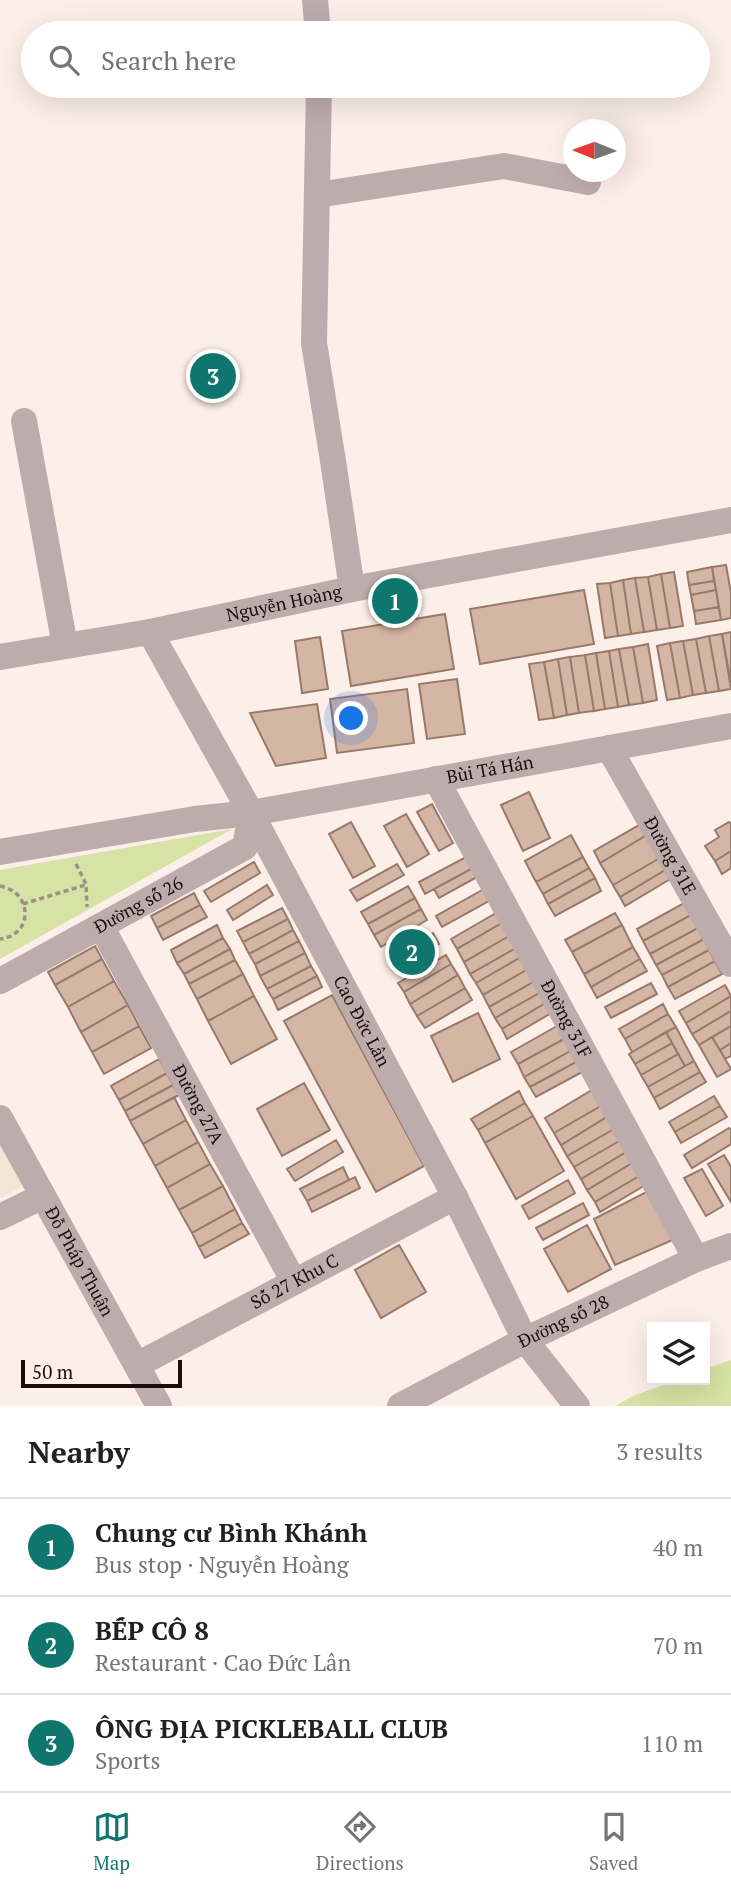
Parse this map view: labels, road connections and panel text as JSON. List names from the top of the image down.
{
  "streets": {
    "street": [
      "Nguyễn Hoàng",
      "Bùi Tá Hán",
      "Đường 31E",
      "Đường số 26",
      "Đường 31F",
      "Cao Đức Lân",
      "Đường 27A",
      "Đỗ Pháp Thuận",
      "Số 27 Khu C",
      "Đường số 28"
    ]
  },
  "crossings": [
    ["Nguyễn Hoàng", "Cao Đức Lân"],
    ["Bùi Tá Hán", "Đường 31E"],
    ["Bùi Tá Hán", "Đường số 26"],
    ["Bùi Tá Hán", "Đường 31F"],
    ["Bùi Tá Hán", "Cao Đức Lân"],
    ["Đường số 26", "Cao Đức Lân"],
    ["Đường số 26", "Đường 27A"],
    ["Đường 31F", "Đường số 28"],
    ["Cao Đức Lân", "Số 27 Khu C"],
    ["Cao Đức Lân", "Đường số 28"],
    ["Đường 27A", "Số 27 Khu C"],
    ["Đỗ Pháp Thuận", "Số 27 Khu C"]
  ],
  "scale_bar": "50 m",
  "north": "left",
  "page": {
    "search": "Search here",
    "pins": ["3", "1", "2"],
    "scale": "50 m",
    "heading": ["Nearby", "3 results"],
    "list": [
      {
        "mark": "1",
        "name": "Chung cư Bình Khánh",
        "note": "Bus stop · Nguyễn Hoàng",
        "value": "40 m"
      },
      {
        "mark": "2",
        "name": "BẾP CÔ 8",
        "note": "Restaurant · Cao Đức Lân",
        "value": "70 m"
      },
      {
        "mark": "3",
        "name": "ÔNG ĐỊA PICKLEBALL CLUB",
        "note": "Sports",
        "value": "110 m"
      }
    ],
    "nav": ["Map", "Directions", "Saved"]
  }
}
